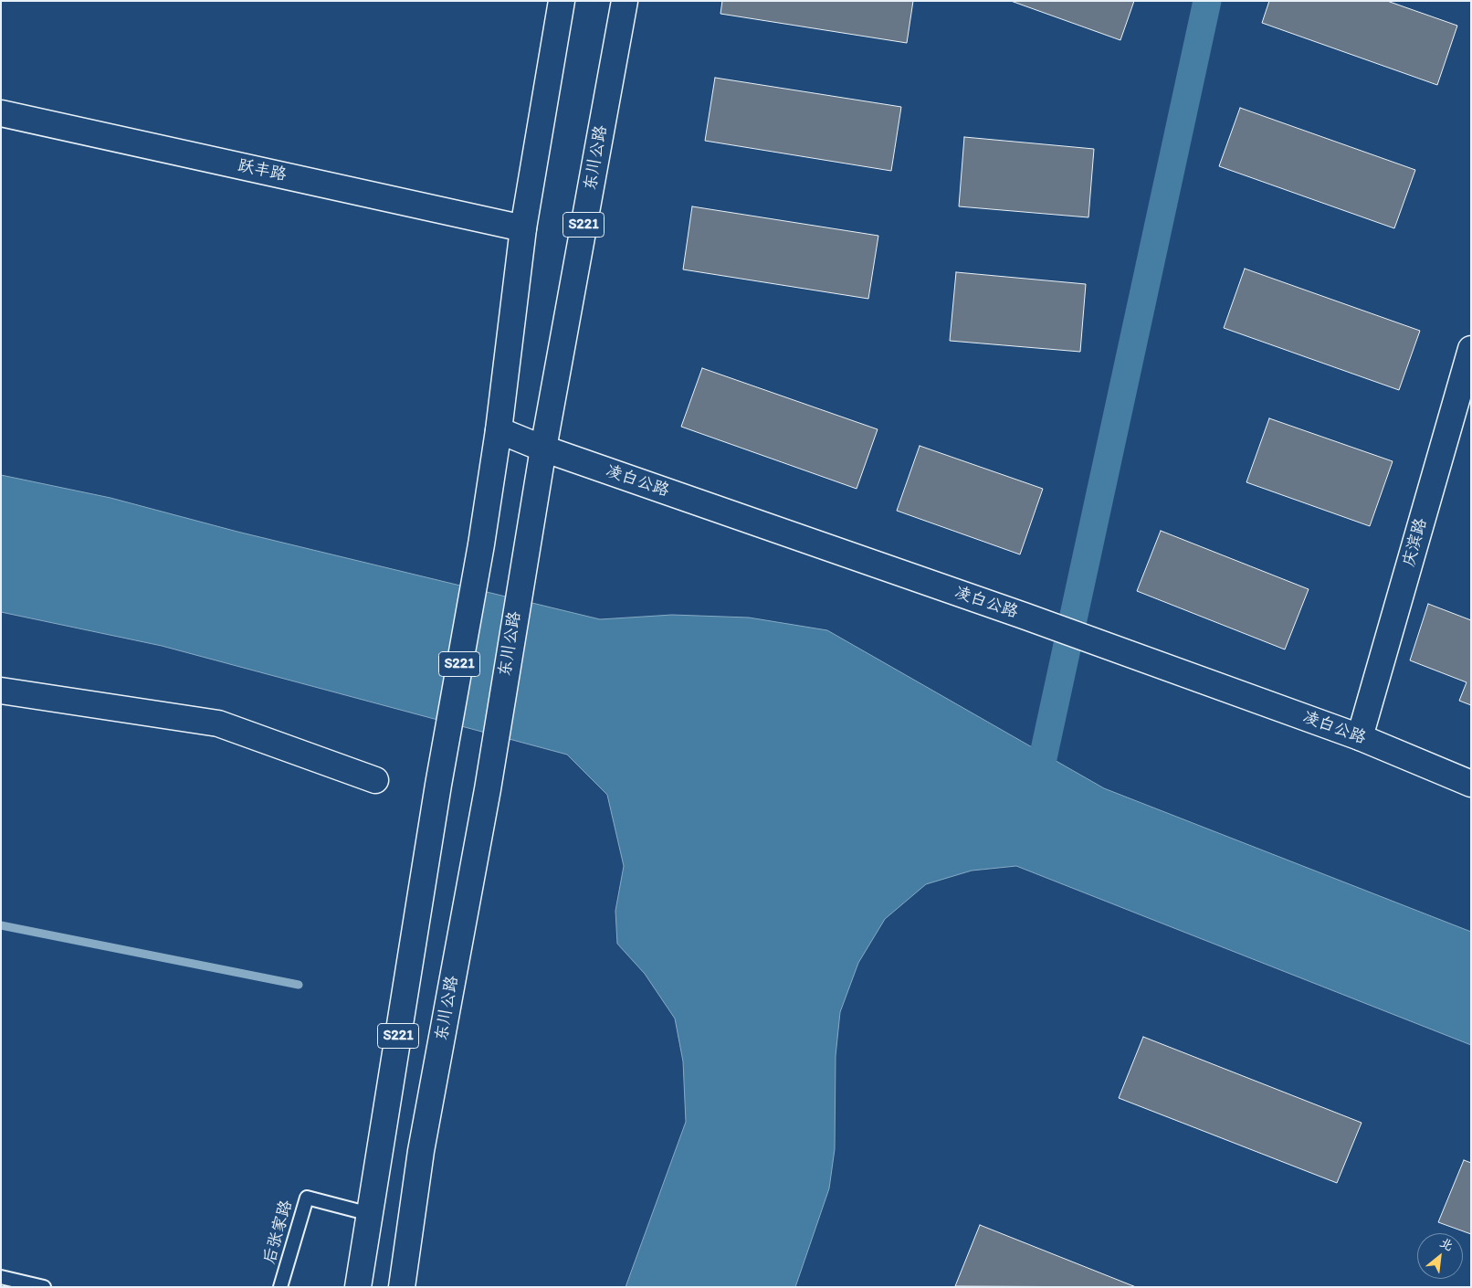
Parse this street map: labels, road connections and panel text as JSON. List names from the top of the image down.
{
  "streets": {
    "main road": [
      "东川公路",
      "跃丰路",
      "S221",
      "凌白公路",
      "庆滨路"
    ],
    "lane": ["后张家路"]
  },
  "crossings": [
    ["东川公路", "凌白公路"],
    ["跃丰路", "S221"],
    ["S221", "凌白公路"],
    ["S221", "后张家路"],
    ["凌白公路", "庆滨路"]
  ],
  "north": "top right"
}
